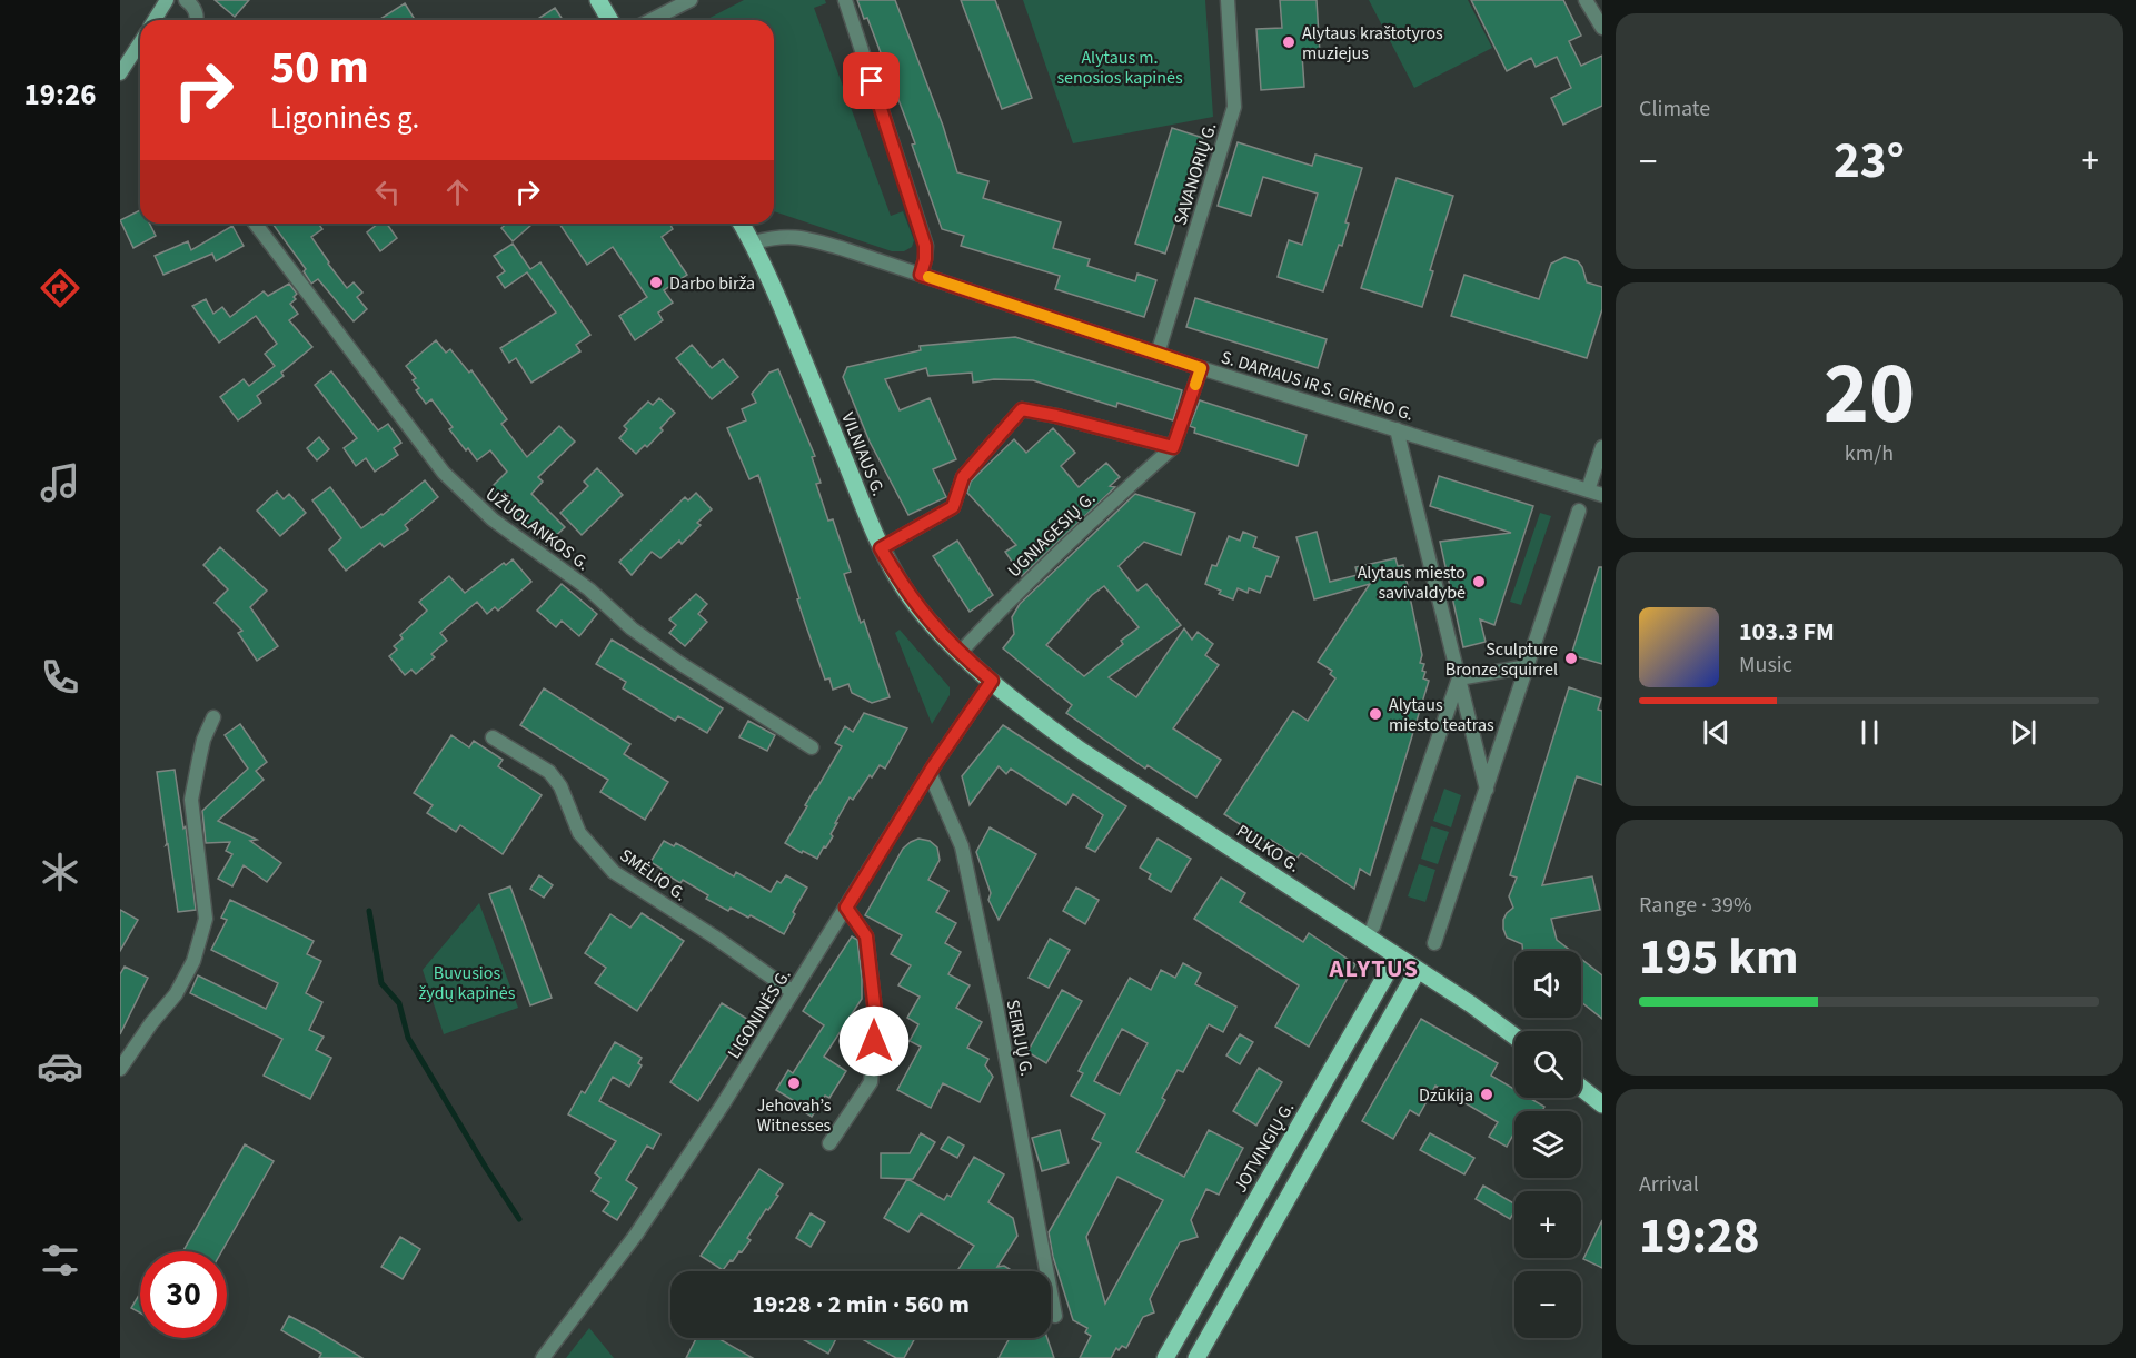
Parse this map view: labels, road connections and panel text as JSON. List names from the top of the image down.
{
  "streets": {
    "main road": ["VILNIAUS G.", "PULKO G.", "JOTVINGIŲ G."],
    "street": [
      "SAVANORIŲ G.",
      "S. DARIAUS IR S. GIRĖNO G.",
      "UŽUOLANKOS G.",
      "UGNIAGESIŲ G.",
      "SMĖLIO G.",
      "LIGONINĖS G.",
      "SEIRIJŲ G."
    ]
  },
  "crossings": [
    ["SAVANORIŲ G.", "S. DARIAUS IR S. GIRĖNO G."],
    ["S. DARIAUS IR S. GIRĖNO G.", "VILNIAUS G."],
    ["S. DARIAUS IR S. GIRĖNO G.", "UGNIAGESIŲ G."],
    ["VILNIAUS G.", "UGNIAGESIŲ G."],
    ["VILNIAUS G.", "PULKO G."],
    ["VILNIAUS G.", "LIGONINĖS G."],
    ["PULKO G.", "LIGONINĖS G."],
    ["PULKO G.", "JOTVINGIŲ G."],
    ["SMĖLIO G.", "LIGONINĖS G."],
    ["LIGONINĖS G.", "SEIRIJŲ G."]
  ],
  "districts": ["ALYTUS"],
  "parks": ["Alytaus m. senosios kapinės", "Buvusios žydų kapinės"],
  "places": [
    "Alytaus kraštotyros muziejus",
    "Darbo birža",
    "Alytaus miesto savivaldybė",
    "Sculpture Bronze squirrel",
    "Alytaus miesto teatras",
    "Jehovah’s Witnesses",
    "Dzūkija"
  ],
  "page": {
    "tabs": "19:26",
    "tile": [
      "Climate",
      ["20", "km/h"],
      ["Range · 39%", "195 km"],
      ["Arrival", "19:28"]
    ],
    "turn": ["50 m", "Ligoninės g."],
    "heat": ["−", "23°", "+"],
    "song": ["103.3 FM", "Music"],
    "map_buttons": ["+", "−"],
    "limit": "30",
    "trip": "19:28 · 2 min · 560 m"
  }
}
